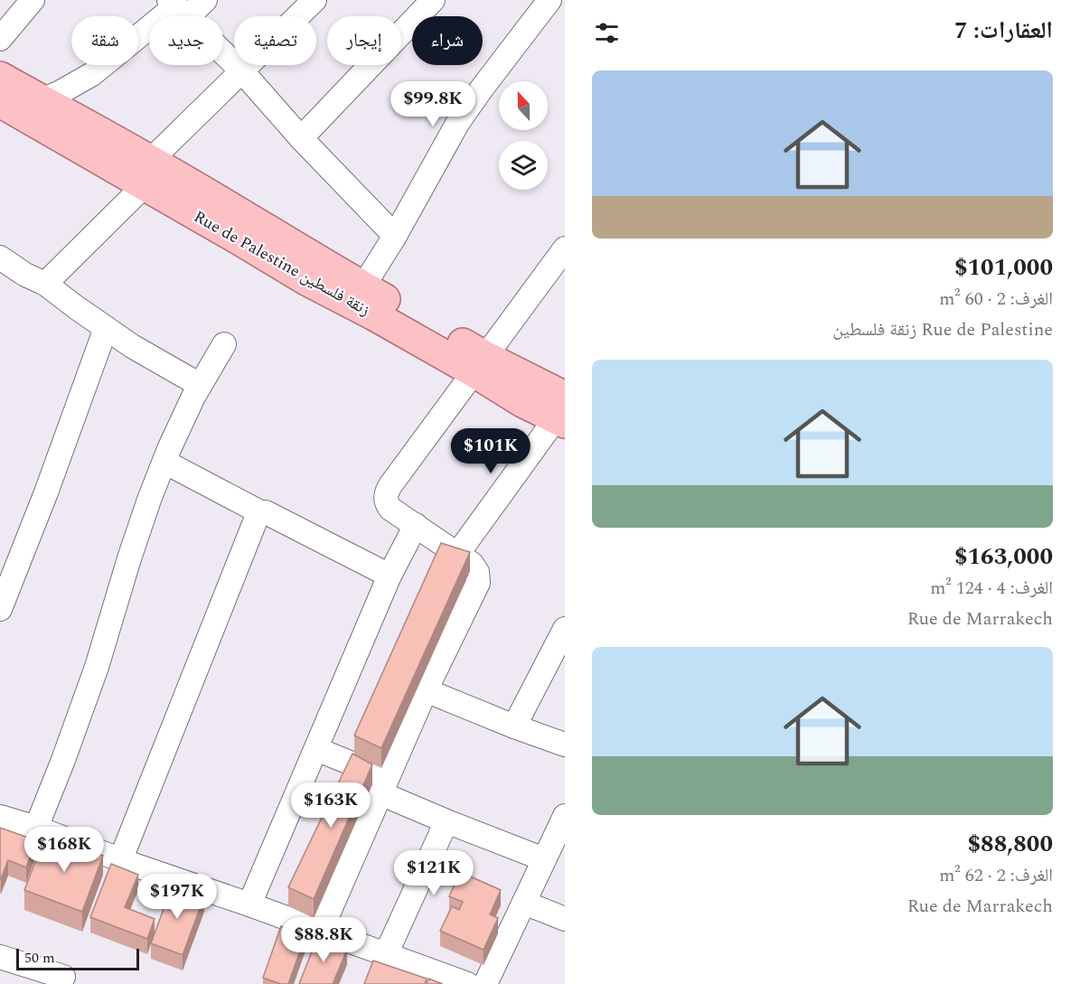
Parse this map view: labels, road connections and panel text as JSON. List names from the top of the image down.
{
  "streets": {
    "main road": ["Rue de Palestine زنقة فلسطين"]
  },
  "scale_bar": "50 m",
  "north": "top",
  "page": {
    "heading": "العقارات: 7",
    "chip": [
      "شراء",
      "إيجار",
      "تصفية",
      "جديد",
      "شقة"
    ],
    "list": [
      {
        "name": "$101,000",
        "note": "الغرف: 2 · 60 m² · Rue de Palestine زنقة فلسطين"
      },
      {
        "name": "$163,000",
        "note": "الغرف: 4 · 124 m² · Rue de Marrakech"
      },
      {
        "name": "$88,800",
        "note": "الغرف: 2 · 62 m² · Rue de Marrakech"
      }
    ],
    "price": [
      "$99.8K",
      "$101K",
      "$163K",
      "$168K",
      "$121K",
      "$197K",
      "$88.8K"
    ],
    "scale": "50 m"
  }
}
